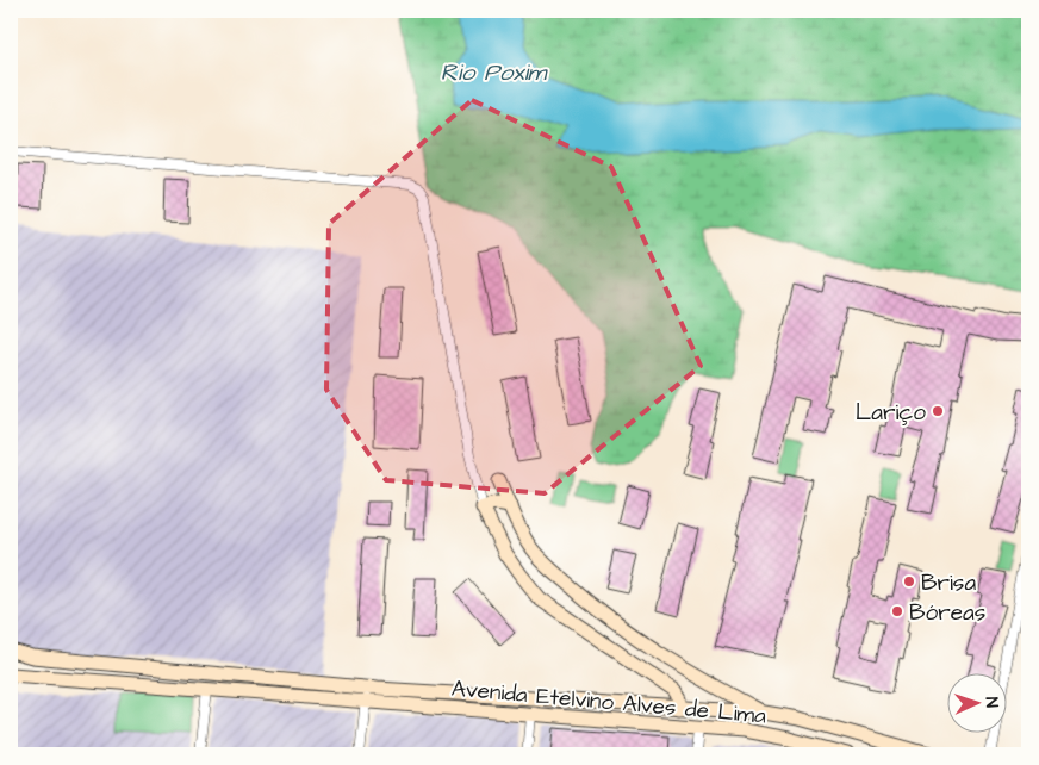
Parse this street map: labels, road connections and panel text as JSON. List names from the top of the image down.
{
  "streets": {
    "main road": ["Avenida Etelvino Alves de Lima"]
  },
  "water": ["Rio Poxim"],
  "places": ["Lariço", "Brisa", "Bóreas"],
  "north": "right"
}
